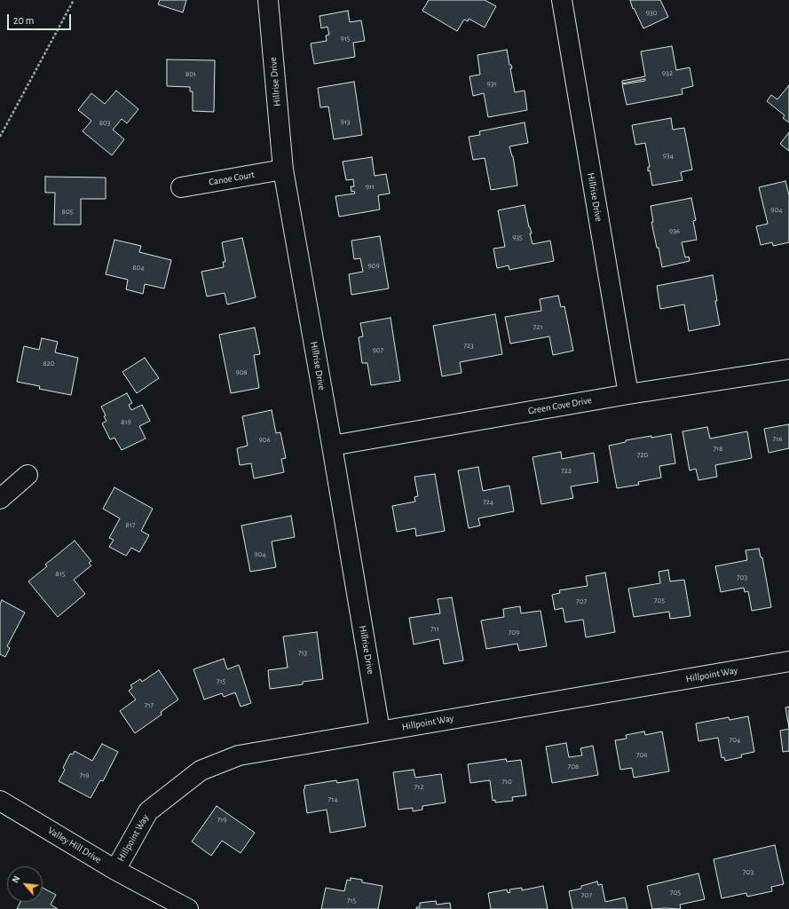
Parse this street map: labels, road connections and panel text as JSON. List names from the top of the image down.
{
  "streets": {
    "street": [
      "Hillrise Drive",
      "Canoe Court",
      "Green Cove Drive",
      "Hillpoint Way",
      "Valley Hill Drive"
    ]
  },
  "crossings": [
    ["Hillrise Drive", "Canoe Court"],
    ["Hillrise Drive", "Green Cove Drive"],
    ["Hillrise Drive", "Hillpoint Way"],
    ["Hillpoint Way", "Valley Hill Drive"]
  ],
  "house_numbers": [
    "930",
    "915",
    "932",
    "801",
    "931",
    "913",
    "803",
    "934",
    "911",
    "904",
    "805",
    "936",
    "935",
    "909",
    "804",
    "721",
    "723",
    "907",
    "820",
    "908",
    "819",
    "716",
    "906",
    "718",
    "720",
    "722",
    "724",
    "817",
    "904",
    "815",
    "703",
    "705",
    "707",
    "711",
    "709",
    "713",
    "715",
    "717",
    "704",
    "706",
    "708",
    "719",
    "710",
    "712",
    "714",
    "719",
    "703",
    "705",
    "707",
    "715"
  ],
  "scale_bar": "20 m",
  "north": "top left"
}
